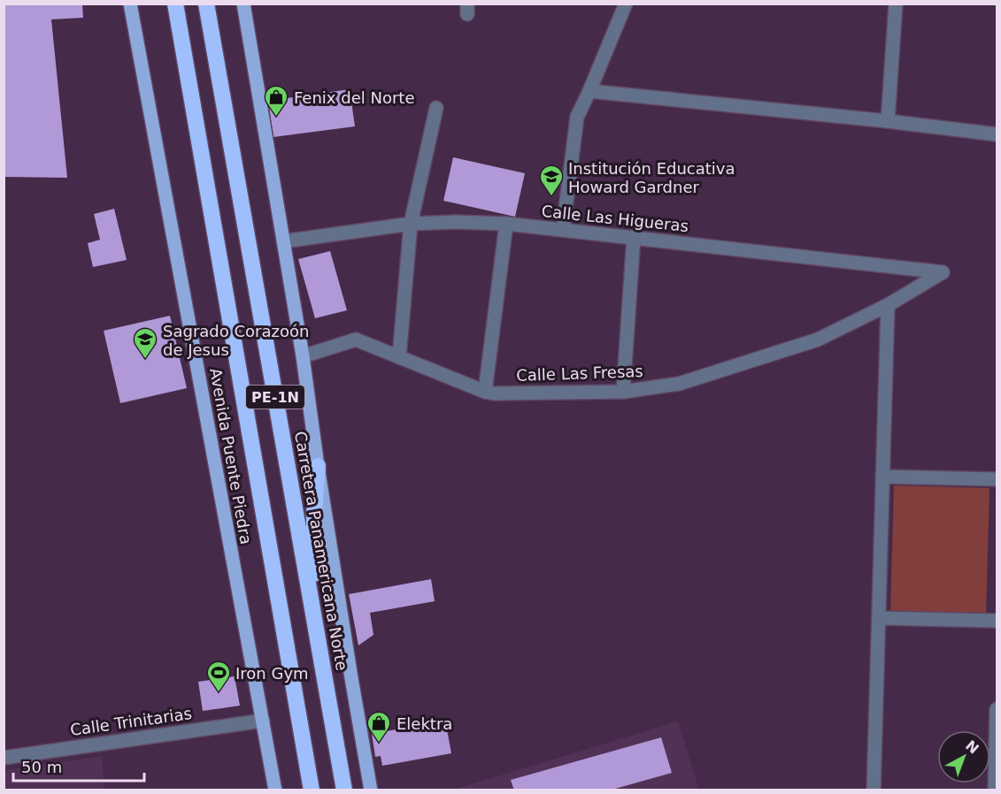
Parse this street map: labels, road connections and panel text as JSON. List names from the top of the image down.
{
  "streets": {
    "highway": ["PE-1N", "Carretera Panamericana Norte"],
    "main road": ["Avenida Puente Piedra"],
    "street": ["Calle Las Higueras", "Calle Las Fresas", "Calle Trinitarias"]
  },
  "crossings": [
    ["Calle Las Higueras", "Calle Las Fresas"],
    ["Avenida Puente Piedra", "Calle Trinitarias"]
  ],
  "places": {
    "shop": ["Fenix del Norte", "Elektra"],
    "school or university": ["Institución Educativa Howard Gardner", "Sagrado Corazoón de Jesus"],
    "sports": ["Iron Gym"]
  },
  "scale_bar": "50 m",
  "north": "top right"
}
